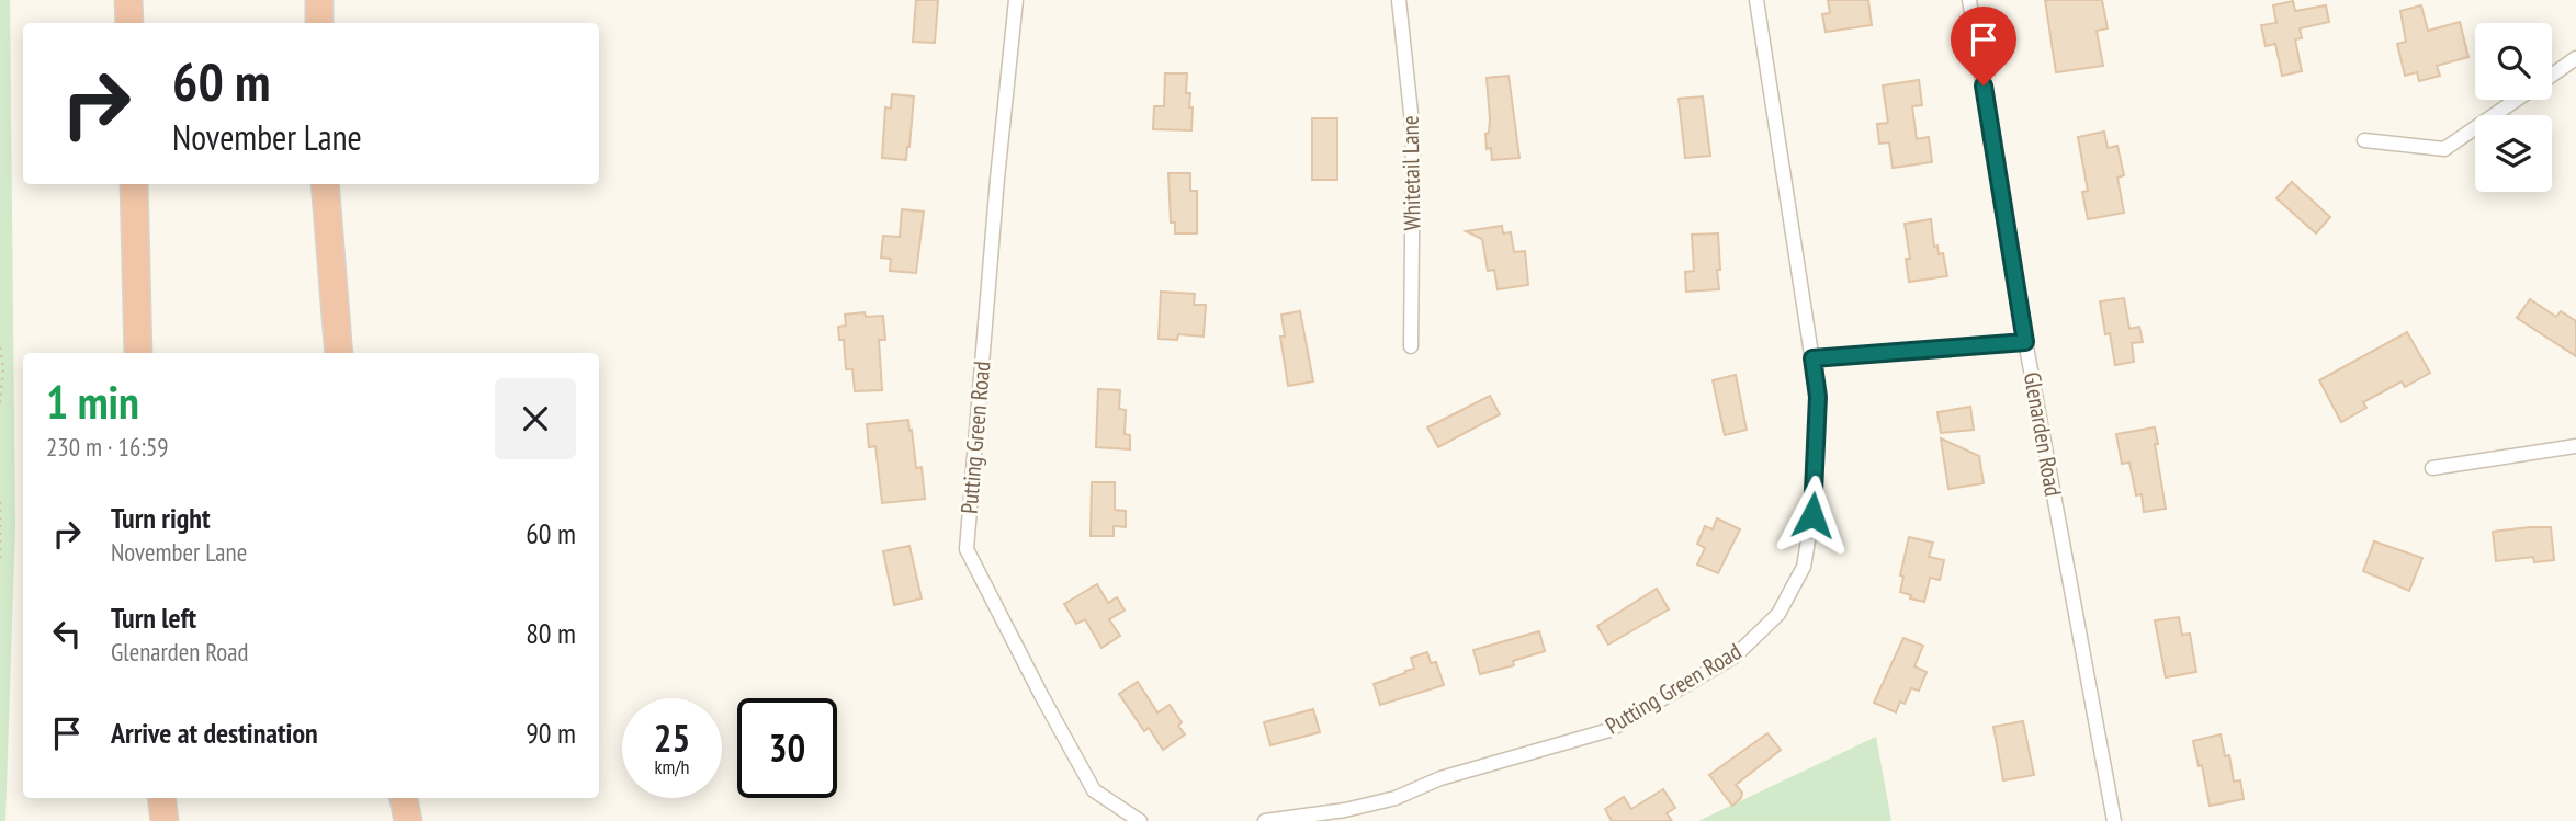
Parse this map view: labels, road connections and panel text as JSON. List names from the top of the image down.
{
  "streets": {
    "street": ["Whitetail Lane", "Glenarden Road", "Putting Green Road"]
  },
  "page": {
    "turn": ["60 m", "November Lane"],
    "heading": ["1 min", "230 m · 16:59"],
    "list": [
      {
        "name": "Turn right",
        "note": "November Lane",
        "value": "60 m"
      },
      {
        "name": "Turn left",
        "note": "Glenarden Road",
        "value": "80 m"
      },
      {
        "name": "Arrive at destination",
        "value": "90 m"
      }
    ],
    "speed": "25 km/h",
    "limit": "30"
  }
}
